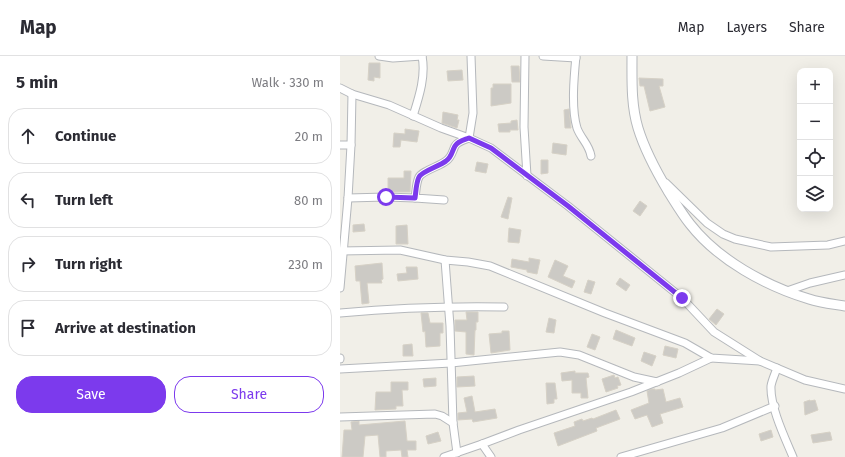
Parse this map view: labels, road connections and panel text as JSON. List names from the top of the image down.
{
  "page": {
    "header": "Map",
    "nav": ["Map", "Layers", "Share"],
    "heading": ["5 min", "Walk · 330 m"],
    "map_buttons": ["+", "−"],
    "list": [
      ["Continue", "20 m"],
      ["Turn left", "80 m"],
      ["Turn right", "230 m"],
      "Arrive at destination"
    ],
    "buttons": ["Save", "Share"]
  }
}
